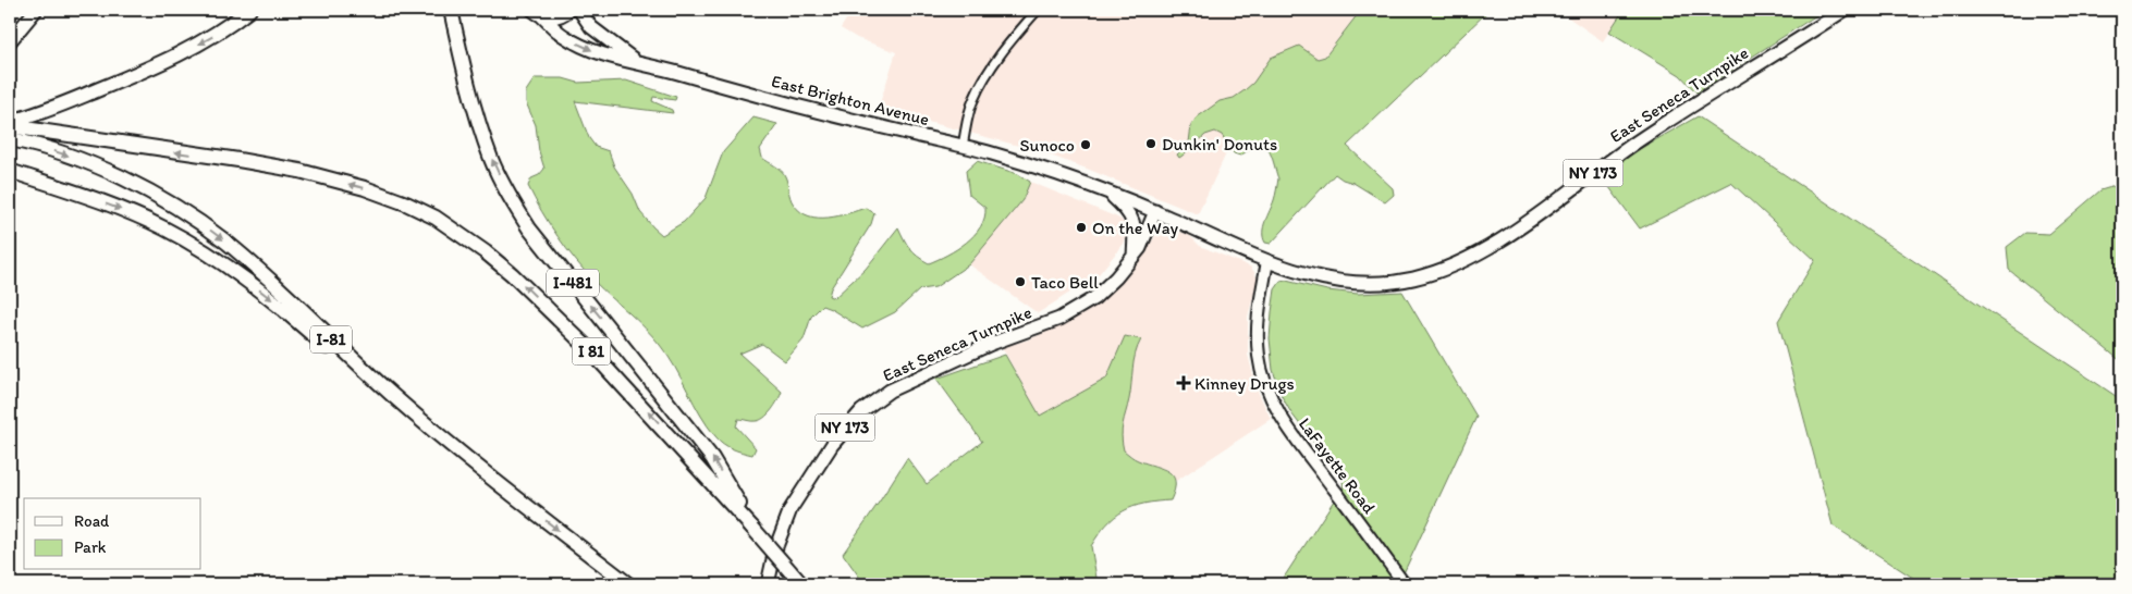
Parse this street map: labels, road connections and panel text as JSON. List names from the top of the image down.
{
  "streets": {
    "highway": ["I-481", "I-81", "I 81"],
    "main road": ["East Seneca Turnpike", "East Brighton Avenue", "NY 173"],
    "street": ["LaFayette Road"]
  },
  "crossings": [
    ["East Seneca Turnpike", "East Brighton Avenue"],
    ["East Seneca Turnpike", "LaFayette Road"],
    ["I-481", "I 81"]
  ],
  "places": {
    "other": [
      "Dunkin' Donuts",
      "Sunoco",
      "On the Way",
      "Taco Bell"
    ],
    "health": ["Kinney Drugs"]
  },
  "legend": ["Road", "Park"]
}
